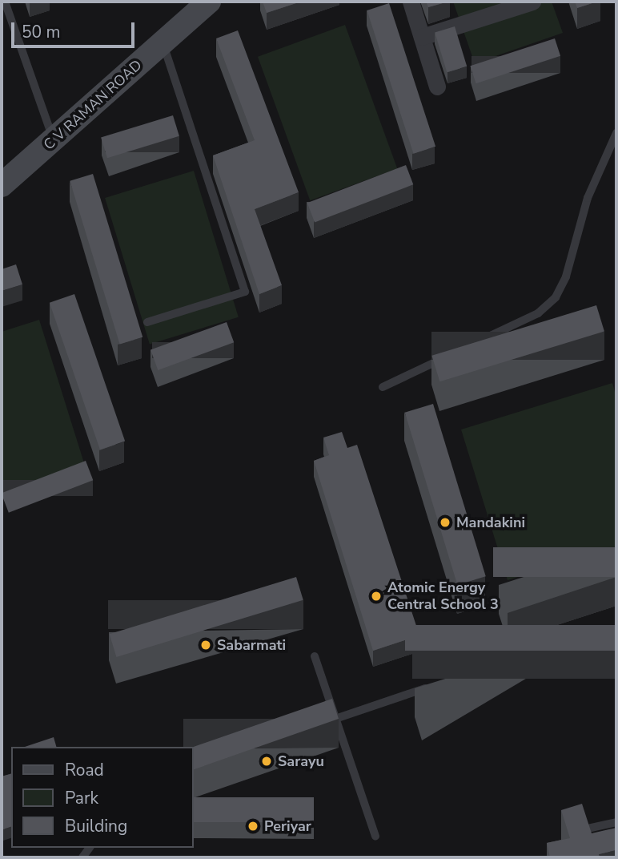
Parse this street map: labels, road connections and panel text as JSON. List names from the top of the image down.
{
  "streets": {
    "street": ["C V RAMAN ROAD"]
  },
  "places": [
    "Mandakini",
    "Atomic Energy Central School 3",
    "Sabarmati",
    "Sarayu",
    "Periyar"
  ],
  "legend": ["Road", "Park", "Building"],
  "scale_bar": "50 m"
}
